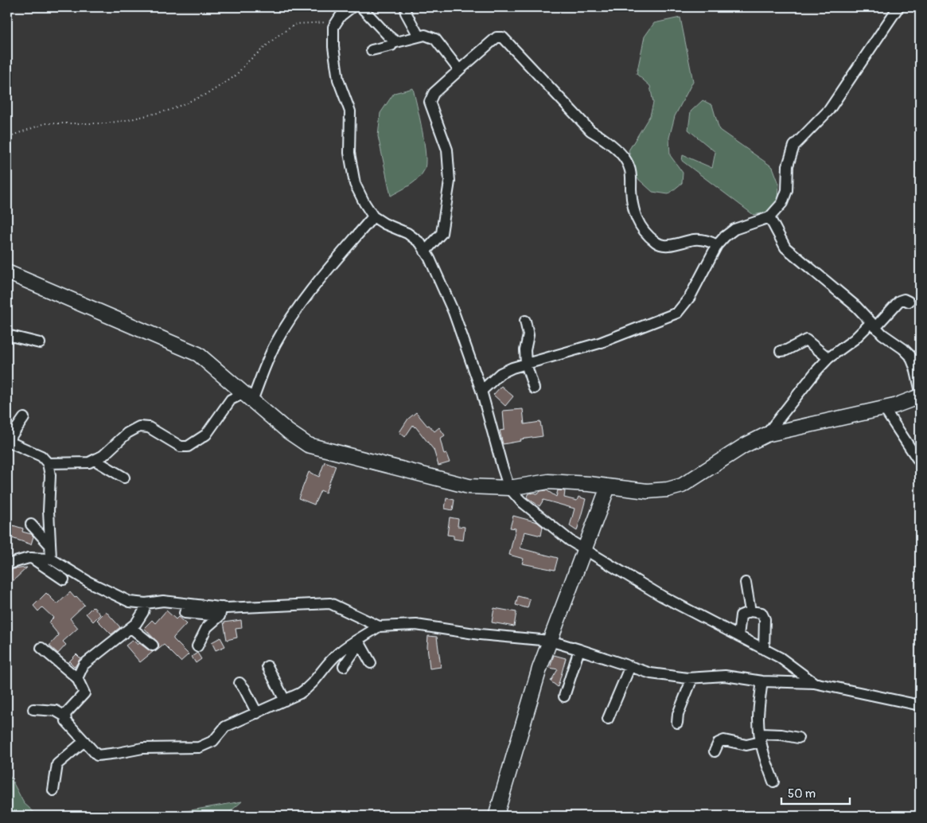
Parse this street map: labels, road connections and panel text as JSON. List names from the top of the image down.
{
  "scale_bar": "50 m"
}
